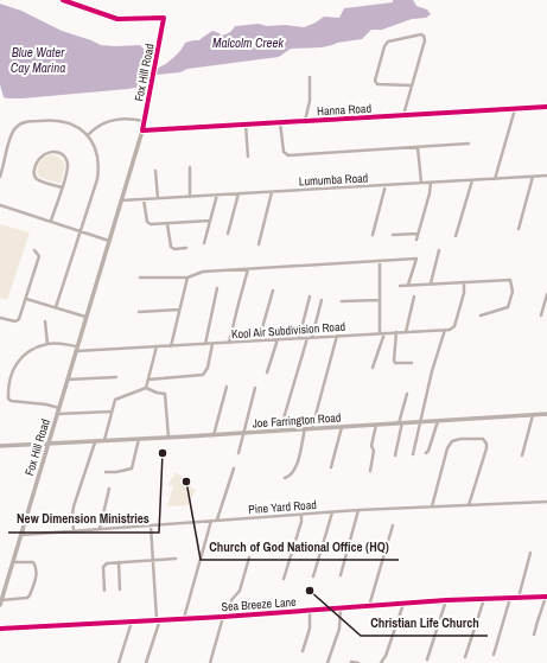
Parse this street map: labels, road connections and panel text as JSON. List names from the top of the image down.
{
  "streets": {
    "main road": ["Fox Hill Road", "Hanna Road", "Joe Farrington Road"],
    "street": [
      "Lumumba Road",
      "Kool Air Subdivision Road",
      "Pine Yard Road",
      "Sea Breeze Lane"
    ]
  },
  "crossings": [
    ["Fox Hill Road", "Hanna Road"],
    ["Fox Hill Road", "Lumumba Road"],
    ["Fox Hill Road", "Kool Air Subdivision Road"],
    ["Fox Hill Road", "Joe Farrington Road"],
    ["Fox Hill Road", "Pine Yard Road"]
  ],
  "water": ["Malcolm Creek", "Blue Water Cay Marina"],
  "places": ["New Dimension Ministries", "Church of God National Office (HQ)", "Christian Life Church"]
}
